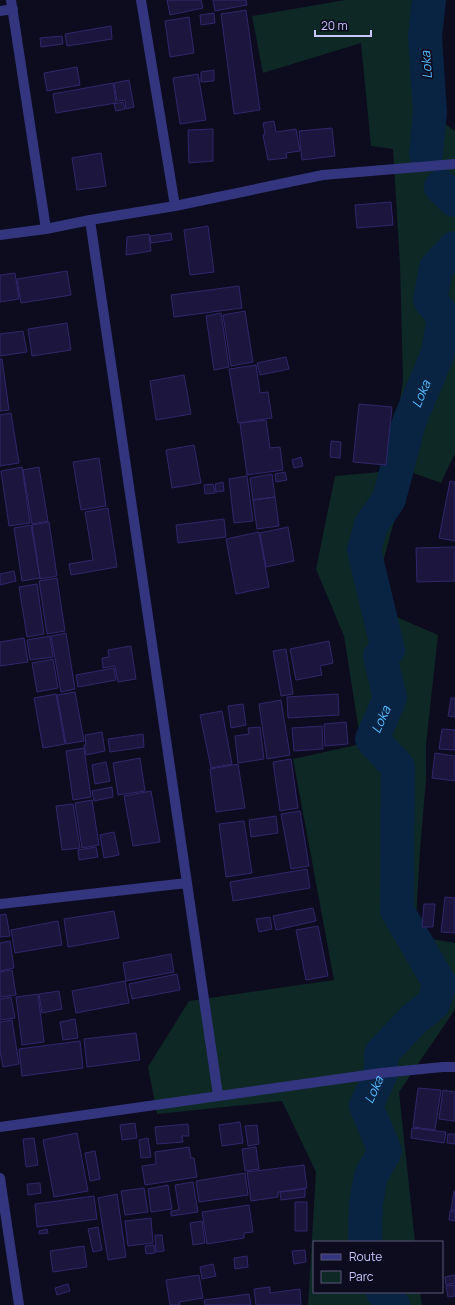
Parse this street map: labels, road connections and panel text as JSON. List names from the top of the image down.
{
  "water": ["Loka"],
  "legend": ["Route", "Parc"],
  "scale_bar": "20 m"
}
